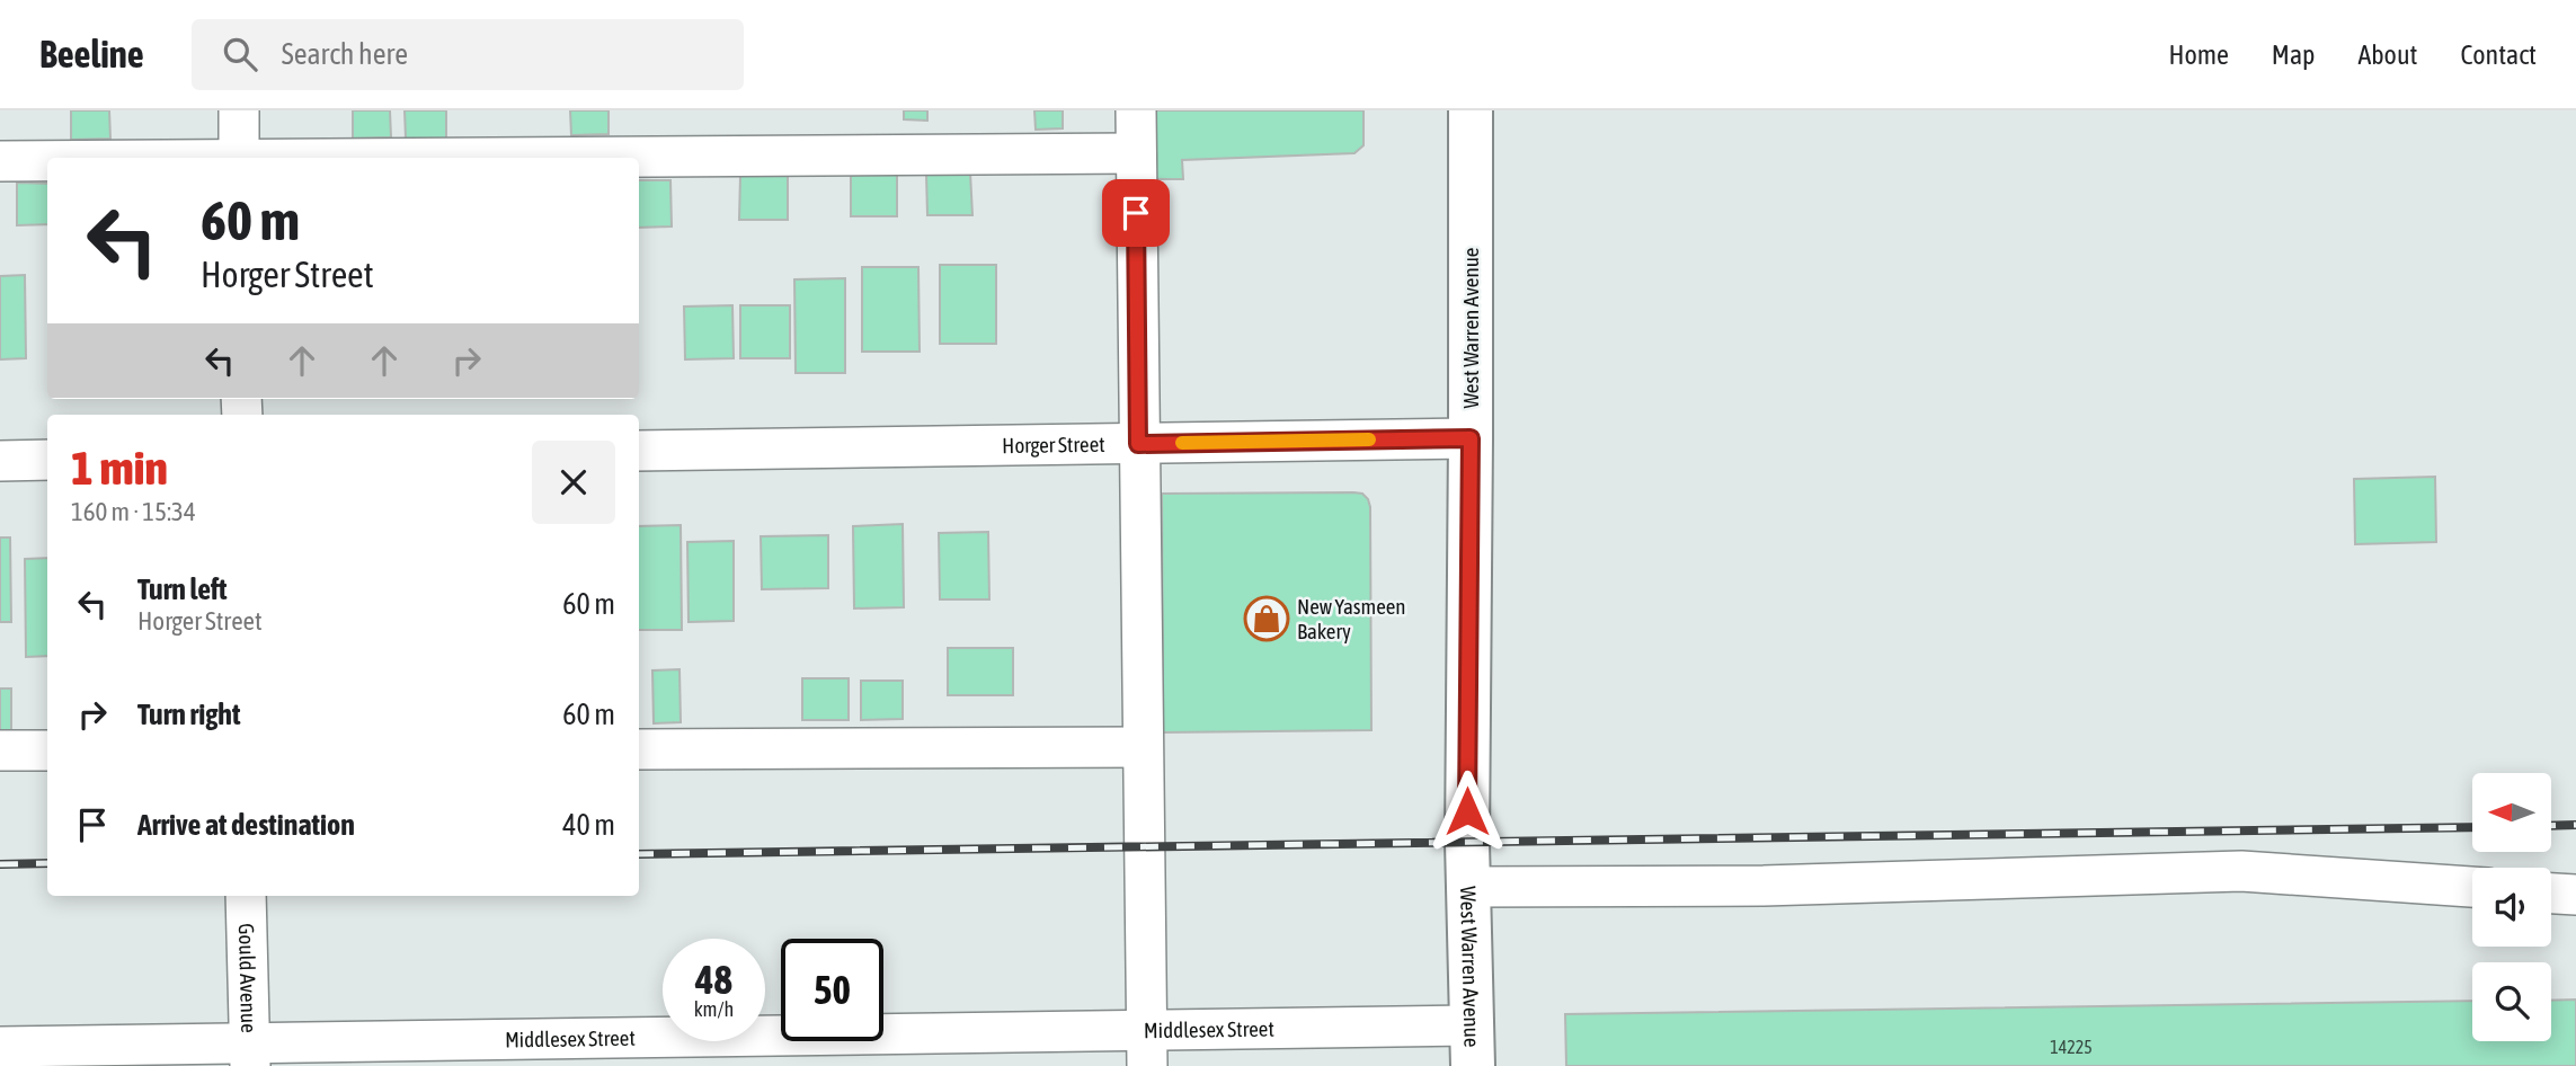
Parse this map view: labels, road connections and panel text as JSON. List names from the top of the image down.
{
  "streets": {
    "main road": ["West Warren Avenue"],
    "street": ["Horger Street", "Gould Avenue", "Middlesex Street"]
  },
  "crossings": [
    ["West Warren Avenue", "Horger Street"],
    ["West Warren Avenue", "Middlesex Street"],
    ["Gould Avenue", "Middlesex Street"]
  ],
  "places": {
    "shop": ["New Yasmeen Bakery"]
  },
  "house_numbers": ["14225"],
  "north": "left",
  "page": {
    "header": "Beeline",
    "search": "Search here",
    "nav": [
      "Home",
      "Map",
      "About",
      "Contact"
    ],
    "turn": ["60 m", "Horger Street"],
    "heading": ["1 min", "160 m · 15:34"],
    "list": [
      {
        "name": "Turn left",
        "note": "Horger Street",
        "value": "60 m"
      },
      {
        "name": "Turn right",
        "value": "60 m"
      },
      {
        "name": "Arrive at destination",
        "value": "40 m"
      }
    ],
    "speed": "48 km/h",
    "limit": "50"
  }
}
